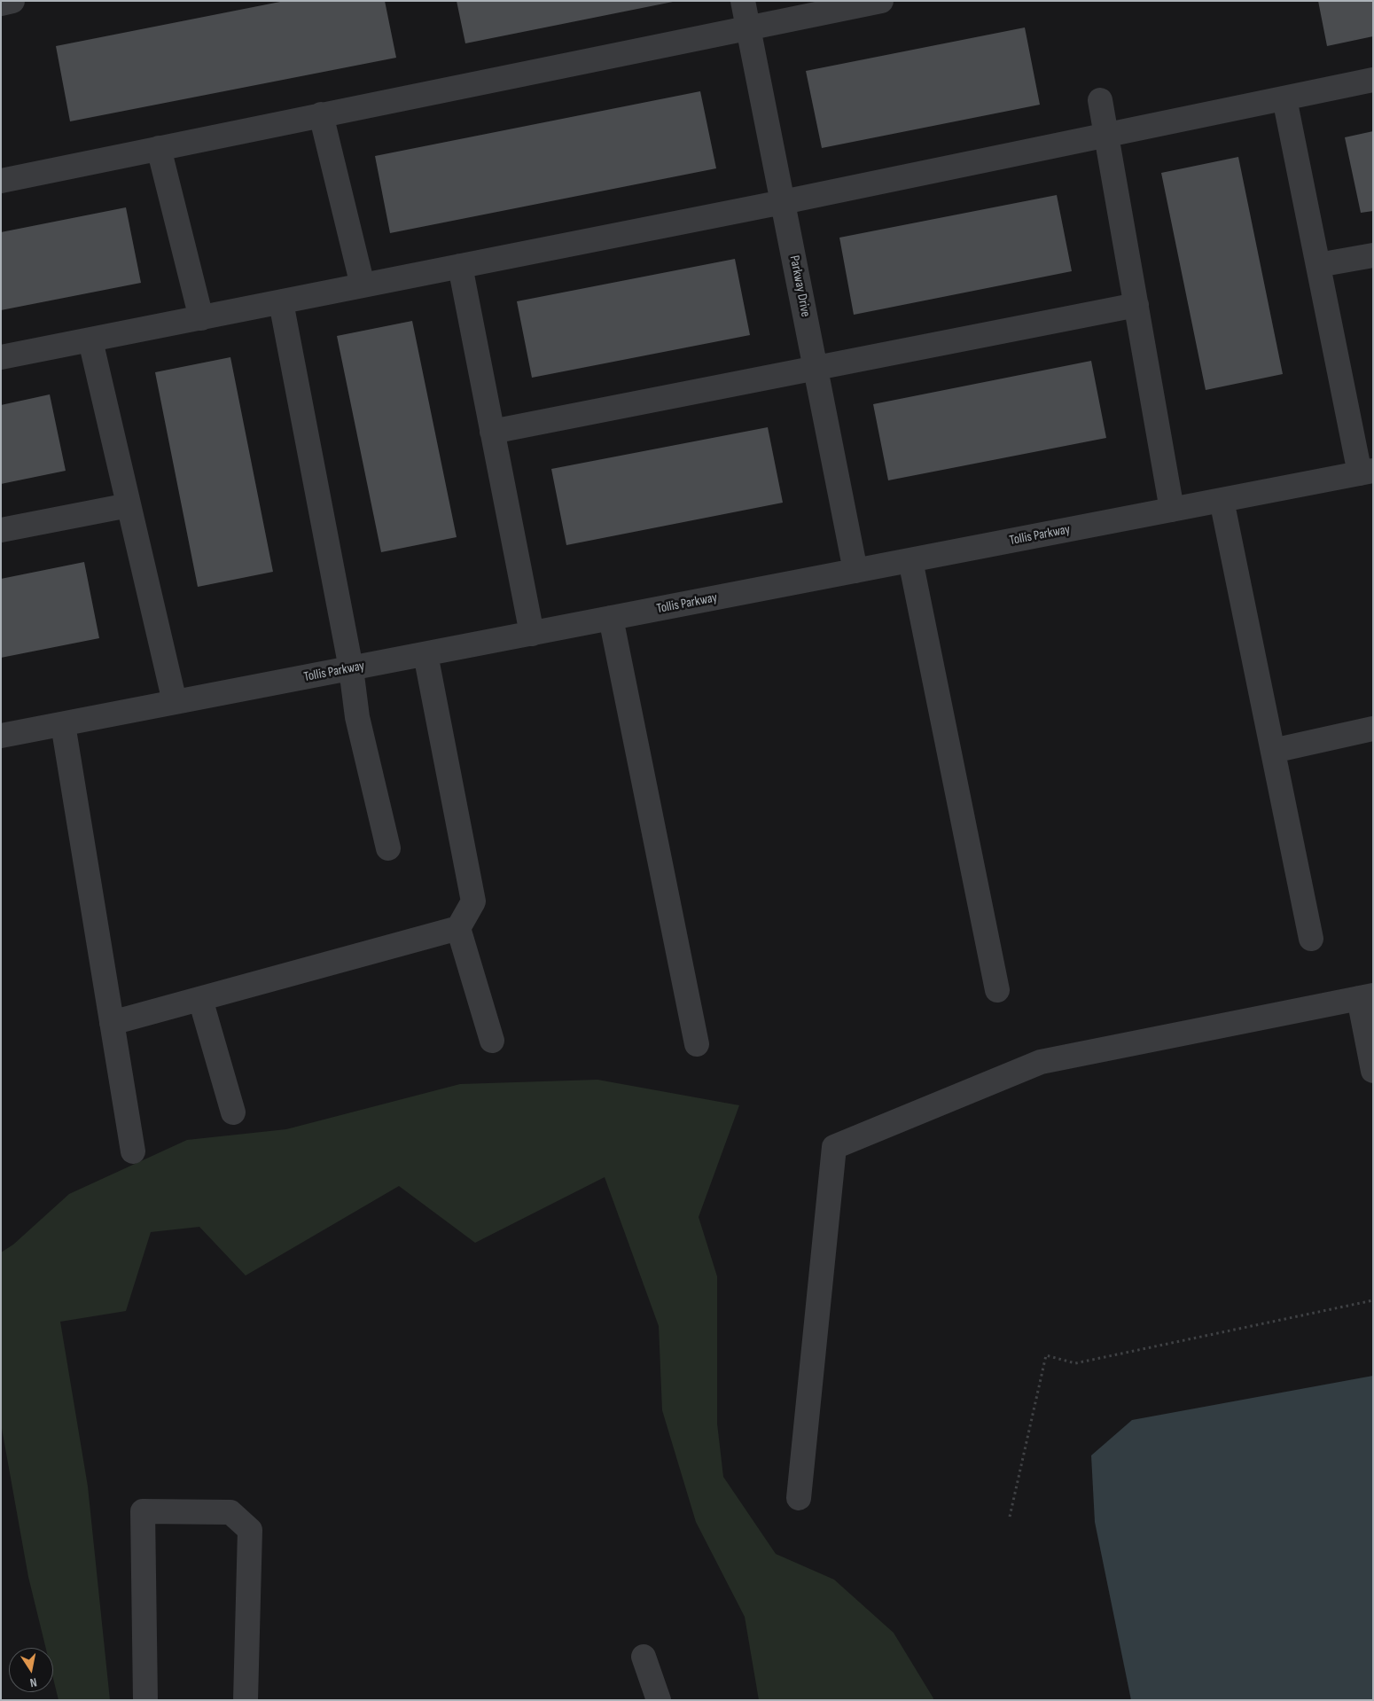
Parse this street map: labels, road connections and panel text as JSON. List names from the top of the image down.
{
  "streets": {
    "street": ["Parkway Drive", "Tollis Parkway"]
  },
  "crossings": [
    ["Parkway Drive", "Tollis Parkway"]
  ],
  "north": "bottom"
}
